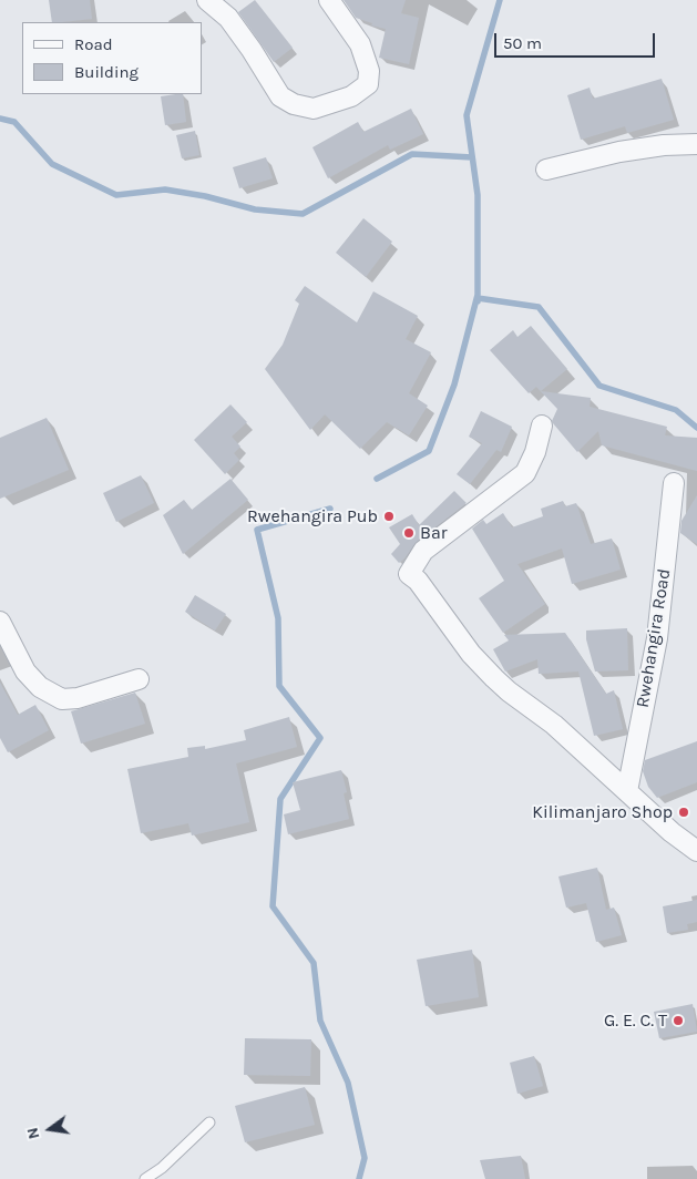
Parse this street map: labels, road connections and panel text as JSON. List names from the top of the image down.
{
  "streets": {
    "street": ["Rwehangira Road"]
  },
  "places": [
    "Rwehangira Pub",
    "Bar",
    "Kilimanjaro Shop",
    "G. E. C. T"
  ],
  "legend": ["Road", "Building"],
  "scale_bar": "50 m",
  "north": "left"
}
